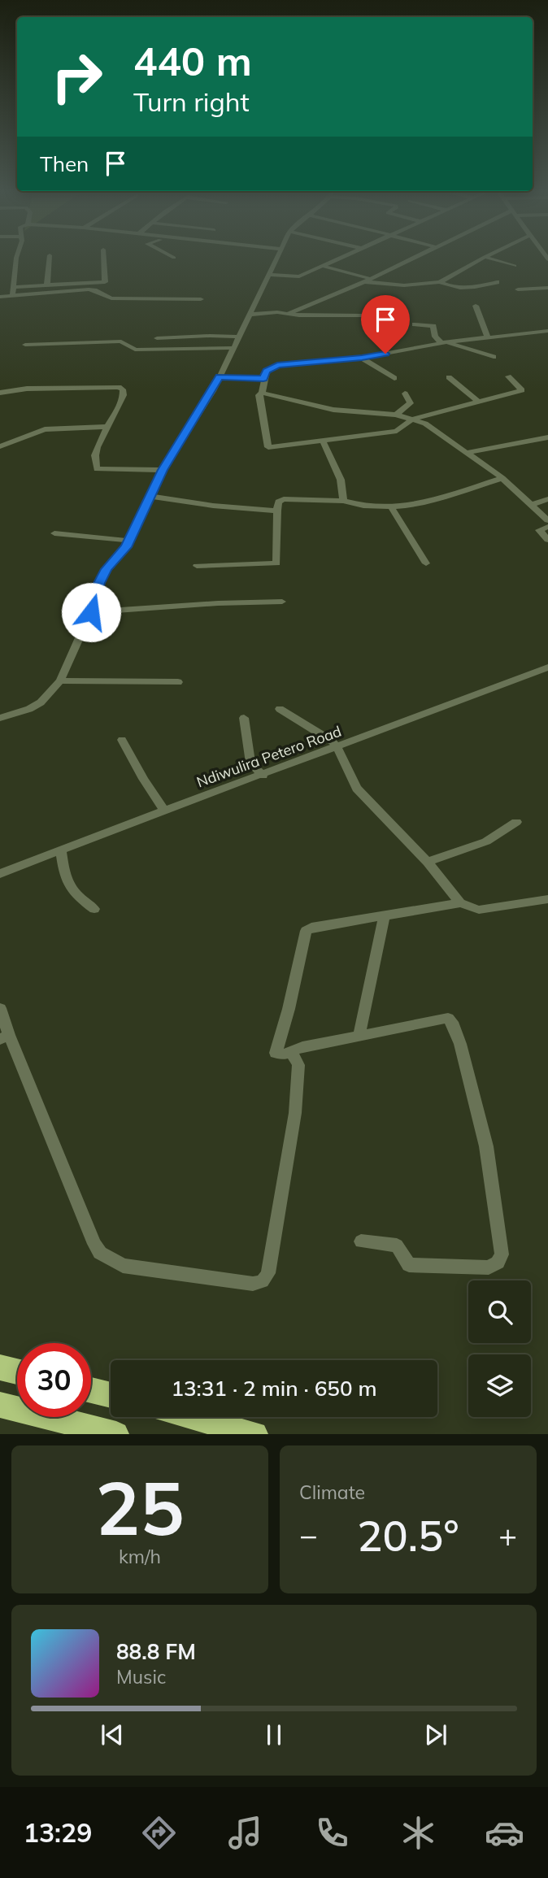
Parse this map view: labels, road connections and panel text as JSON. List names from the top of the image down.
{
  "streets": {
    "street": ["Ndiwulira Petero Road"]
  },
  "page": {
    "turn": ["440 m", "Turn right"],
    "then": "Then",
    "limit": "30",
    "trip": "13:31 · 2 min · 650 m",
    "tile": [
      ["25", "km/h"],
      "Climate"
    ],
    "heat": ["−", "20.5°", "+"],
    "song": ["88.8 FM", "Music"],
    "tabs": "13:29"
  }
}
